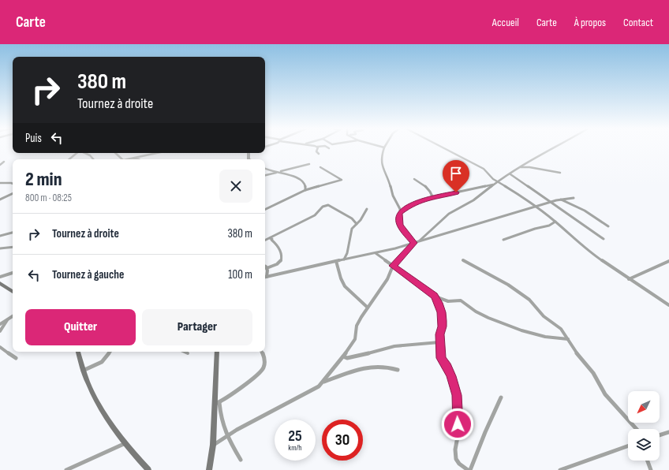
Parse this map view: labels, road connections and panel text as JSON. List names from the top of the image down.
{
  "north": "bottom left",
  "page": {
    "header": "Carte",
    "nav": [
      "Accueil",
      "Carte",
      "À propos",
      "Contact"
    ],
    "turn": ["380 m", "Tournez à droite"],
    "then": "Puis",
    "heading": ["2 min", "800 m · 08:25"],
    "list": [
      {
        "name": "Tournez à droite",
        "value": "380 m"
      },
      {
        "name": "Tournez à gauche",
        "value": "100 m"
      }
    ],
    "buttons": ["Quitter", "Partager"],
    "speed": "25 km/h",
    "limit": "30"
  }
}
